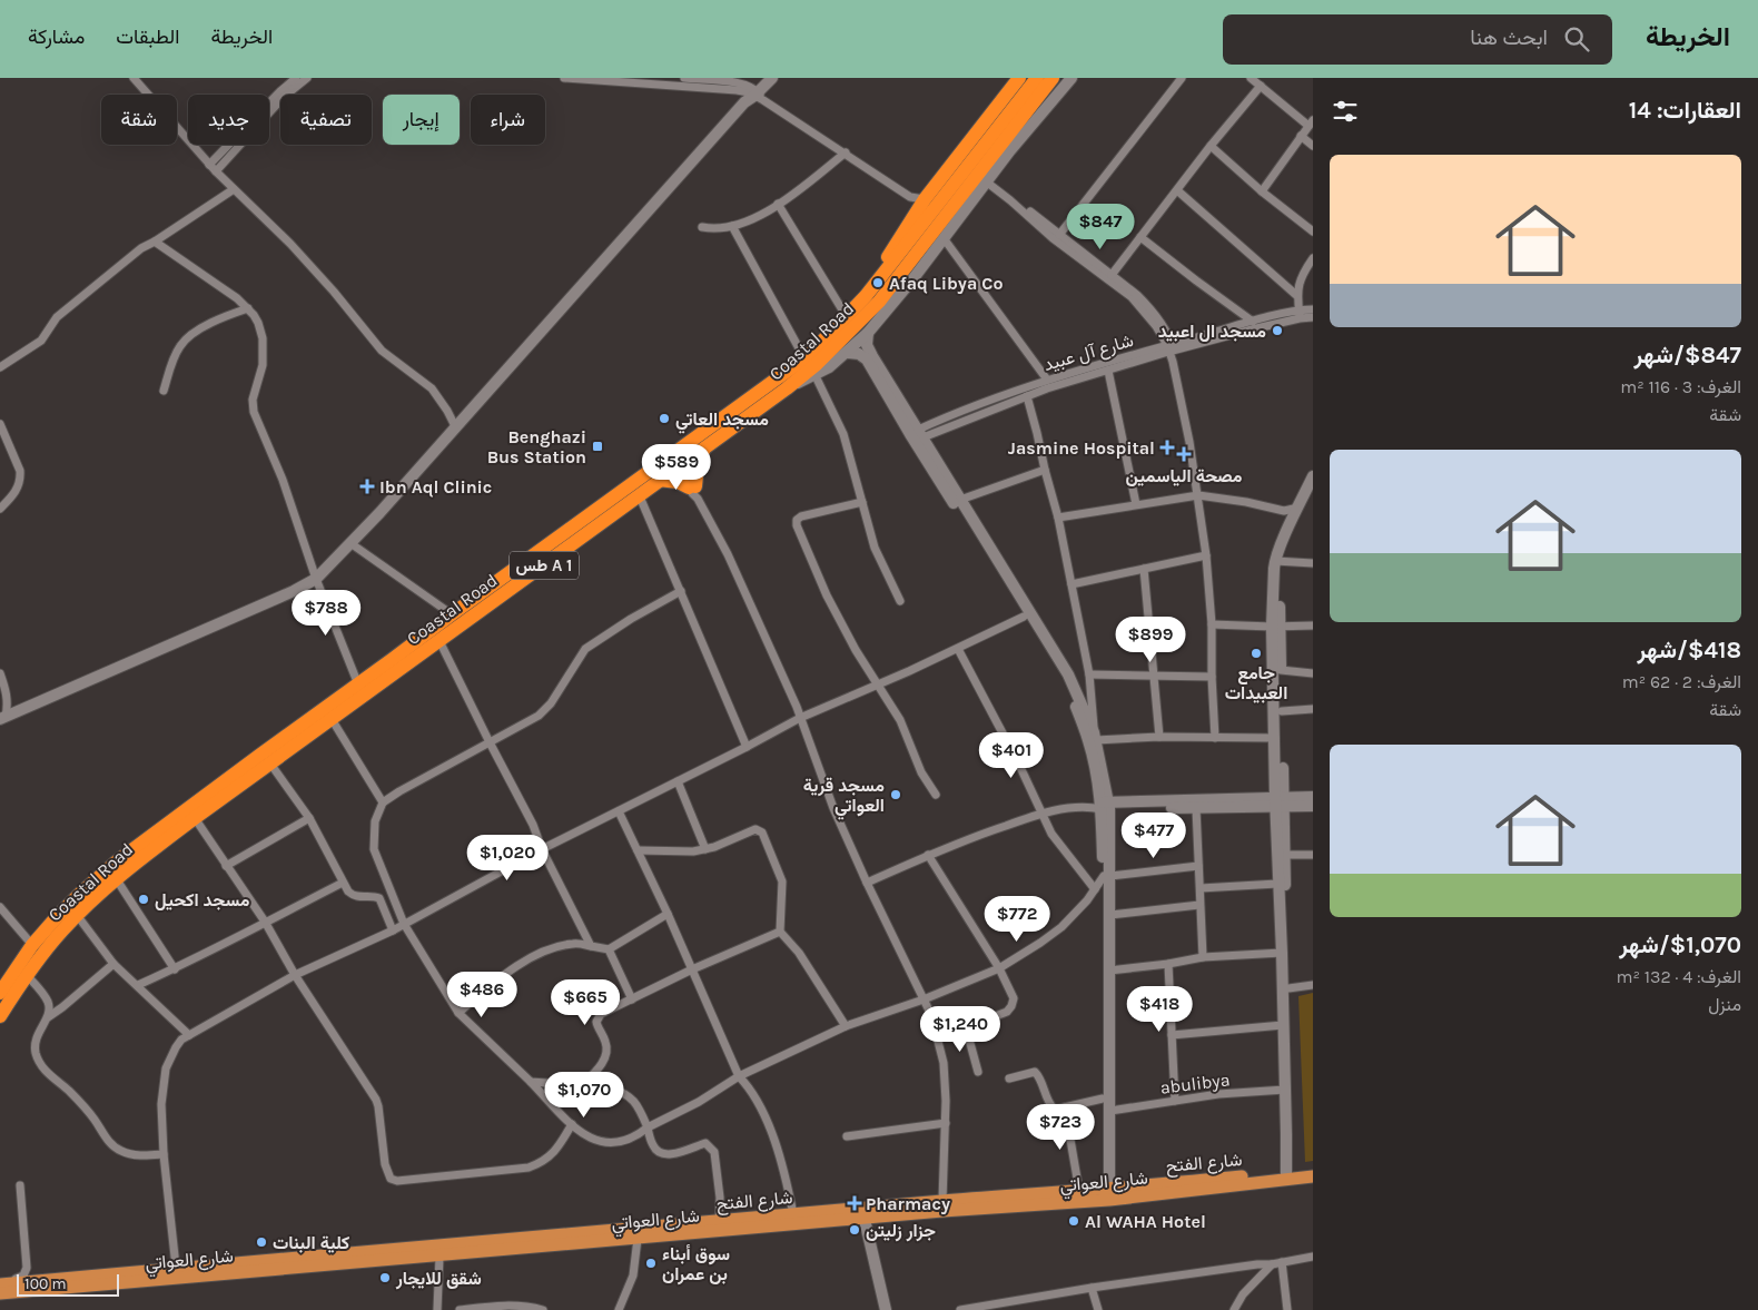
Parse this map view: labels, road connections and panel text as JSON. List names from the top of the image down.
{
  "streets": {
    "highway": ["Coastal Road", "طس A 1"],
    "main road": ["شارع الفتح", "شارع العواتي"],
    "street": ["شارع آل عبيد", "abulibya"]
  },
  "crossings": [
    ["شارع الفتح", "شارع العواتي"]
  ],
  "places": {
    "other": [
      "Afaq Libya Co",
      "مسجد ال اعبيد",
      "مسجد العاتي",
      "جامع العبيدات",
      "مسجد قرية العواتي",
      "مسجد اكحيل",
      "Al WAHA Hotel",
      "جزار زليتن",
      "كلية البنات",
      "سوق أبناء بن عمران",
      "شقق للايجار"
    ],
    "transit": ["Benghazi Bus Station"],
    "health": [
      "Jasmine Hospital",
      "مصحة الياسمين",
      "Ibn Aql Clinic",
      "Pharmacy"
    ]
  },
  "scale_bar": "100 m",
  "page": {
    "header": "الخريطة",
    "search": "ابحث هنا",
    "nav": ["الخريطة", "الطبقات", "مشاركة"],
    "heading": "العقارات: 14",
    "chip": [
      "شراء",
      "إيجار",
      "تصفية",
      "جديد",
      "شقة"
    ],
    "list": [
      {
        "name": "$847/شهر",
        "note": "الغرف: 3 · 116 m² · شقة"
      },
      {
        "name": "$418/شهر",
        "note": "الغرف: 2 · 62 m² · شقة"
      },
      {
        "name": "$1,070/شهر",
        "note": "الغرف: 4 · 132 m² · منزل"
      }
    ],
    "price": [
      "$847",
      "$589",
      "$788",
      "$899",
      "$401",
      "$477",
      "$1,020",
      "$772",
      "$486",
      "$665",
      "$418",
      "$1,240",
      "$1,070",
      "$723"
    ],
    "scale": "100 m"
  }
}
